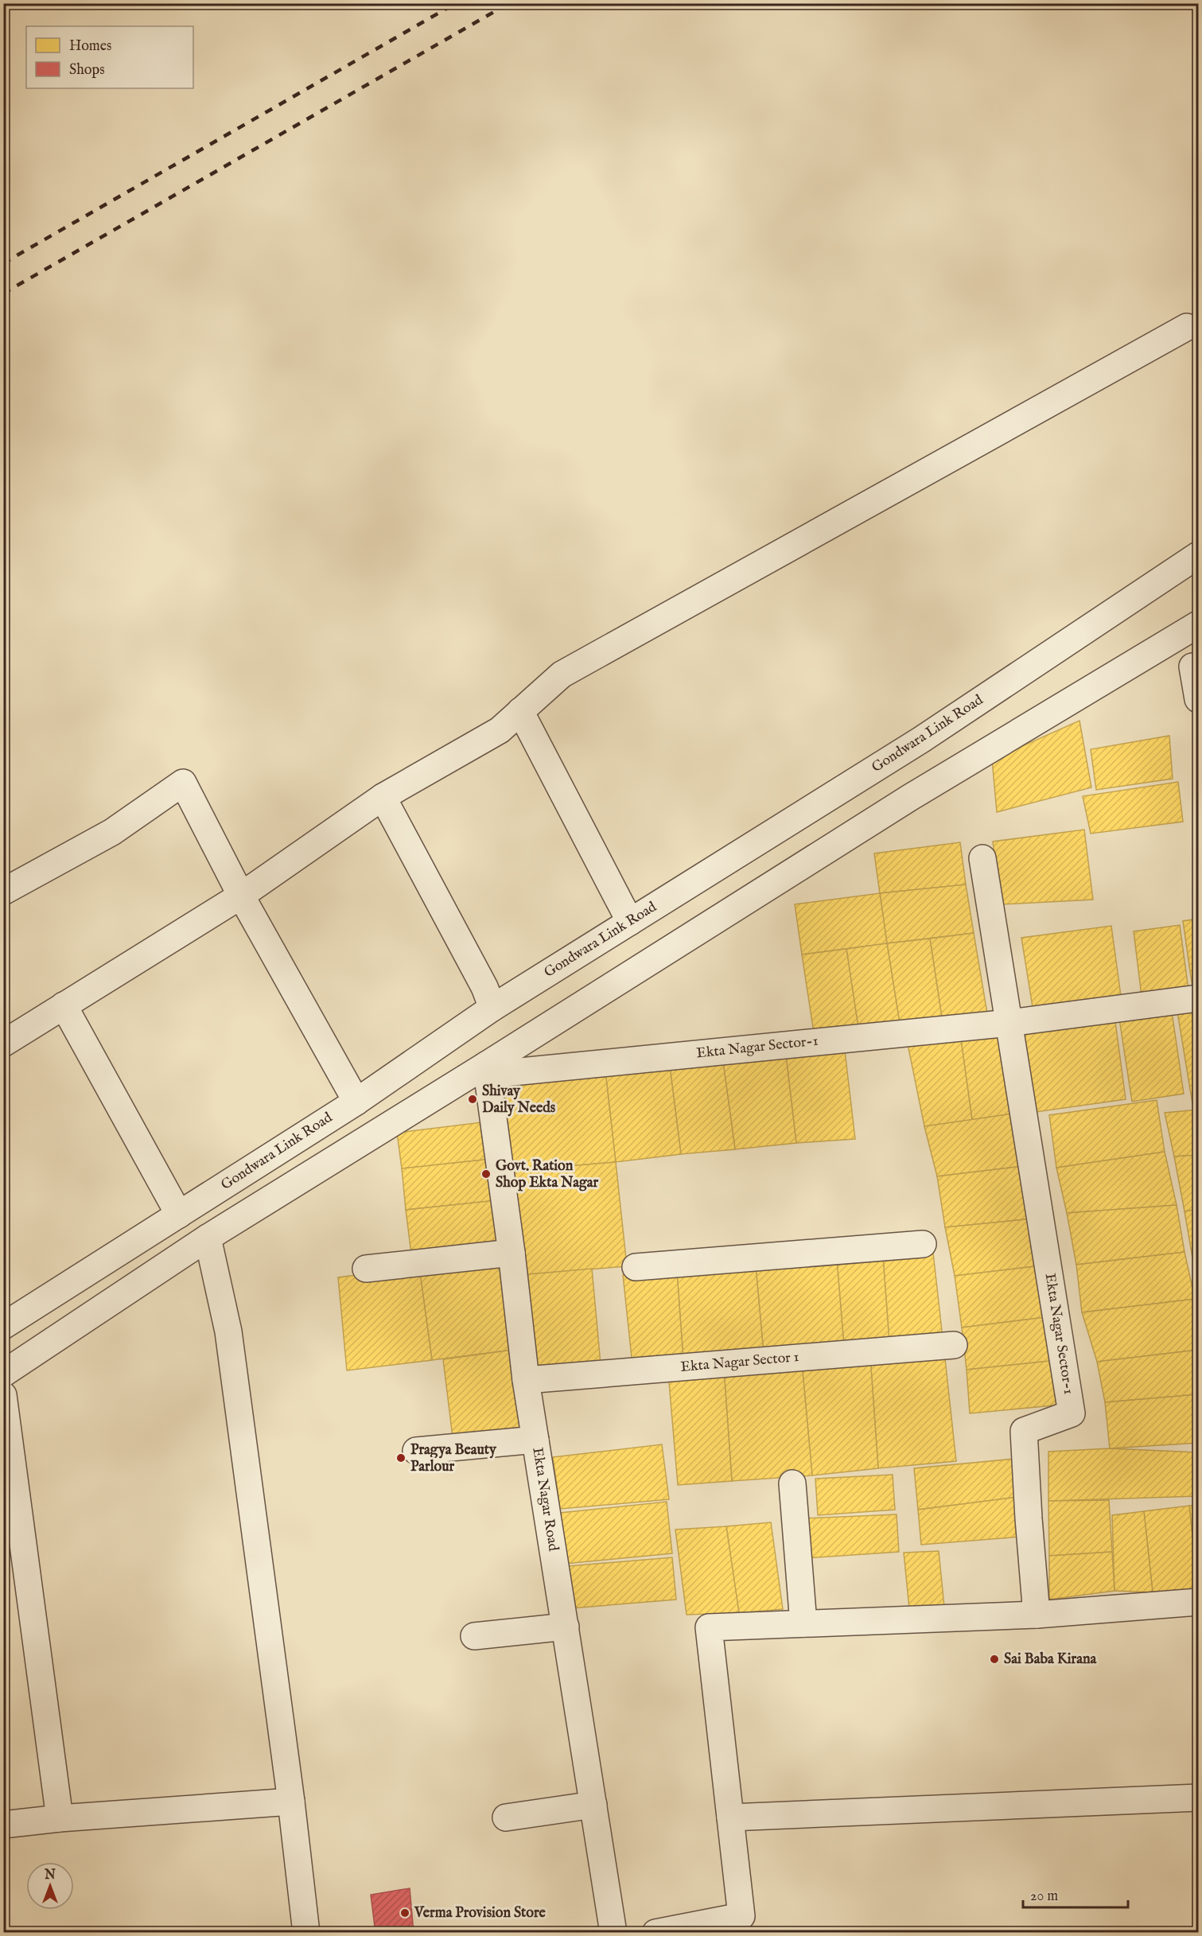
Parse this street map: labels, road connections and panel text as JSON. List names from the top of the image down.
{
  "streets": {
    "street": [
      "Gondwara Link Road",
      "Ekta Nagar Sector-1",
      "Ekta Nagar Sector 1",
      "Ekta Nagar Road"
    ]
  },
  "crossings": [
    ["Ekta Nagar Sector-1", "Ekta Nagar Road"],
    ["Ekta Nagar Sector 1", "Ekta Nagar Road"]
  ],
  "places": [
    "Shivay Daily Needs",
    "Govt. Ration Shop Ekta Nagar",
    "Pragya Beauty Parlour",
    "Sai Baba Kirana",
    "Verma Provision Store"
  ],
  "legend": ["Homes", "Shops"],
  "scale_bar": "20 m",
  "north": "top"
}
